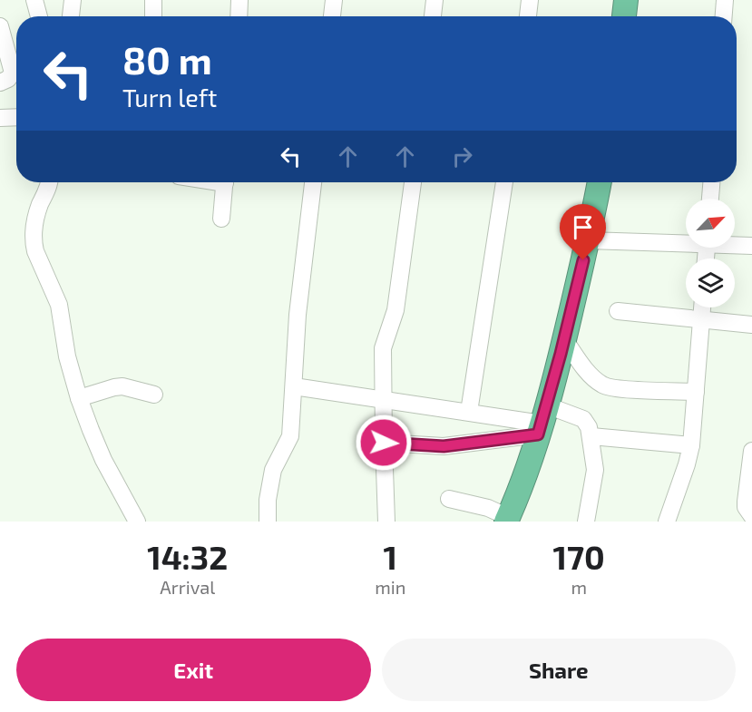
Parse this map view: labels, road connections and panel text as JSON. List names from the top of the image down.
{
  "north": "top right",
  "page": {
    "turn": ["80 m", "Turn left"],
    "eta": [
      "14:32",
      "Arrival",
      "1",
      "min",
      "170",
      "m"
    ],
    "buttons": ["Exit", "Share"]
  }
}
